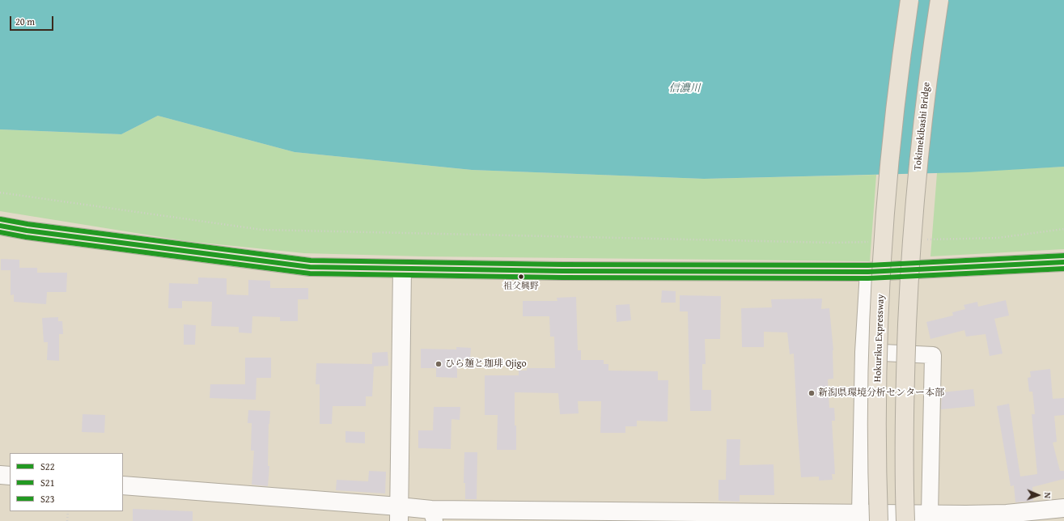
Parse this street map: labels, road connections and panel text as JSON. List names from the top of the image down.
{
  "streets": {
    "main road": ["Tokimekibashi Bridge", "Hokuriku Expressway"]
  },
  "water": ["信濃川"],
  "places": ["祖父興野", "ひら麺と珈琲 Ojigo", "新潟県環境分析センター本部"],
  "lines": ["transit line S23", "transit line S22", "transit line S21"],
  "legend": ["S22", "S21", "S23"],
  "scale_bar": "20 m",
  "north": "right"
}
